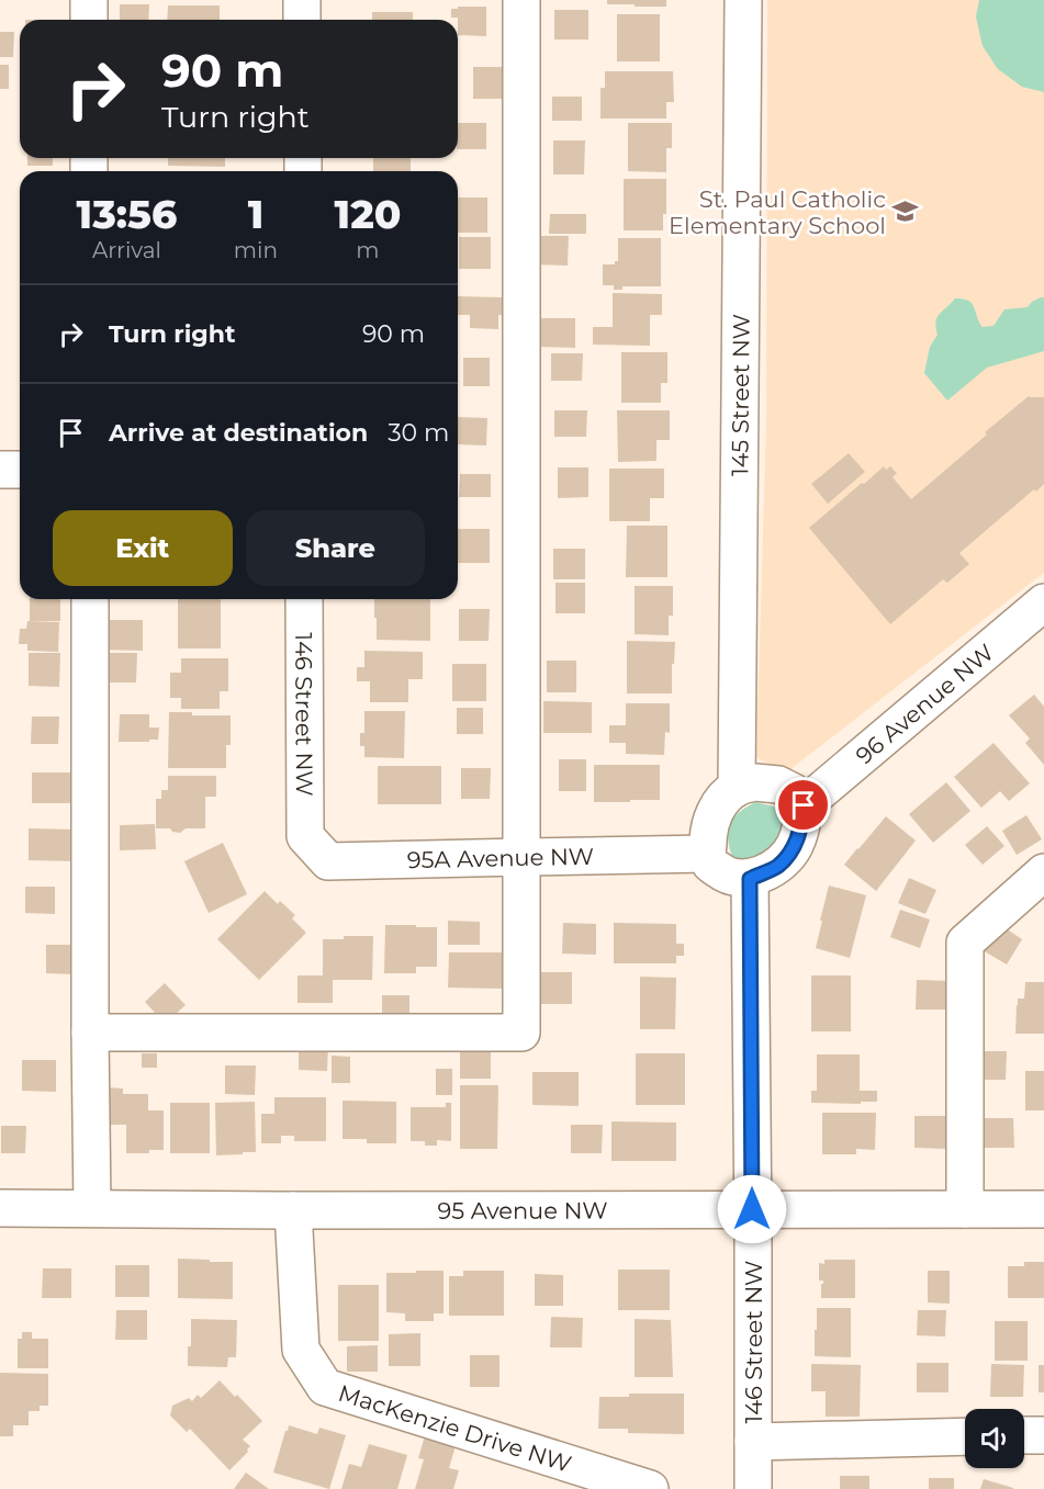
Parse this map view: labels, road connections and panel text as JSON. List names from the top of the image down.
{
  "streets": {
    "street": [
      "145 Street NW",
      "96 Avenue NW",
      "146 Street NW",
      "95A Avenue NW",
      "95 Avenue NW",
      "MacKenzie Drive NW"
    ]
  },
  "crossings": [
    ["145 Street NW", "96 Avenue NW"],
    ["145 Street NW", "146 Street NW"],
    ["145 Street NW", "95A Avenue NW"],
    ["96 Avenue NW", "146 Street NW"],
    ["96 Avenue NW", "95A Avenue NW"],
    ["146 Street NW", "95A Avenue NW"],
    ["146 Street NW", "95 Avenue NW"],
    ["95 Avenue NW", "MacKenzie Drive NW"]
  ],
  "places": {
    "school or university": ["St. Paul Catholic Elementary School"]
  },
  "page": {
    "turn": ["90 m", "Turn right"],
    "eta": [
      "13:56",
      "Arrival",
      "1",
      "min",
      "120",
      "m"
    ],
    "list": [
      {
        "name": "Turn right",
        "value": "90 m"
      },
      {
        "name": "Arrive at destination",
        "value": "30 m"
      }
    ],
    "buttons": ["Exit", "Share"]
  }
}
